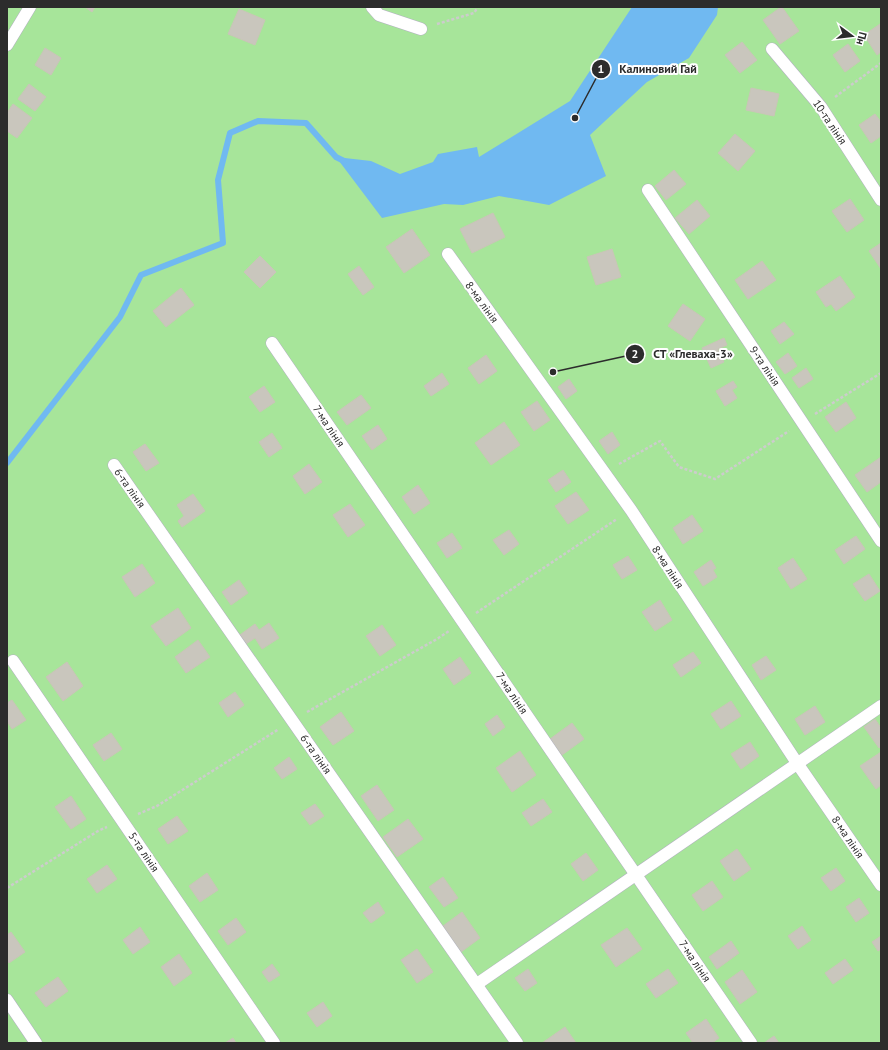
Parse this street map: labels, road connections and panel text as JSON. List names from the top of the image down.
{
  "streets": {
    "lane": [
      "10-та лінія",
      "8-ма лінія",
      "9-та лінія",
      "7-ма лінія",
      "6-та лінія",
      "5-та лінія"
    ]
  },
  "places": ["Калиновий Гай", "СТ «Глеваха-3»"],
  "north": "right"
}
